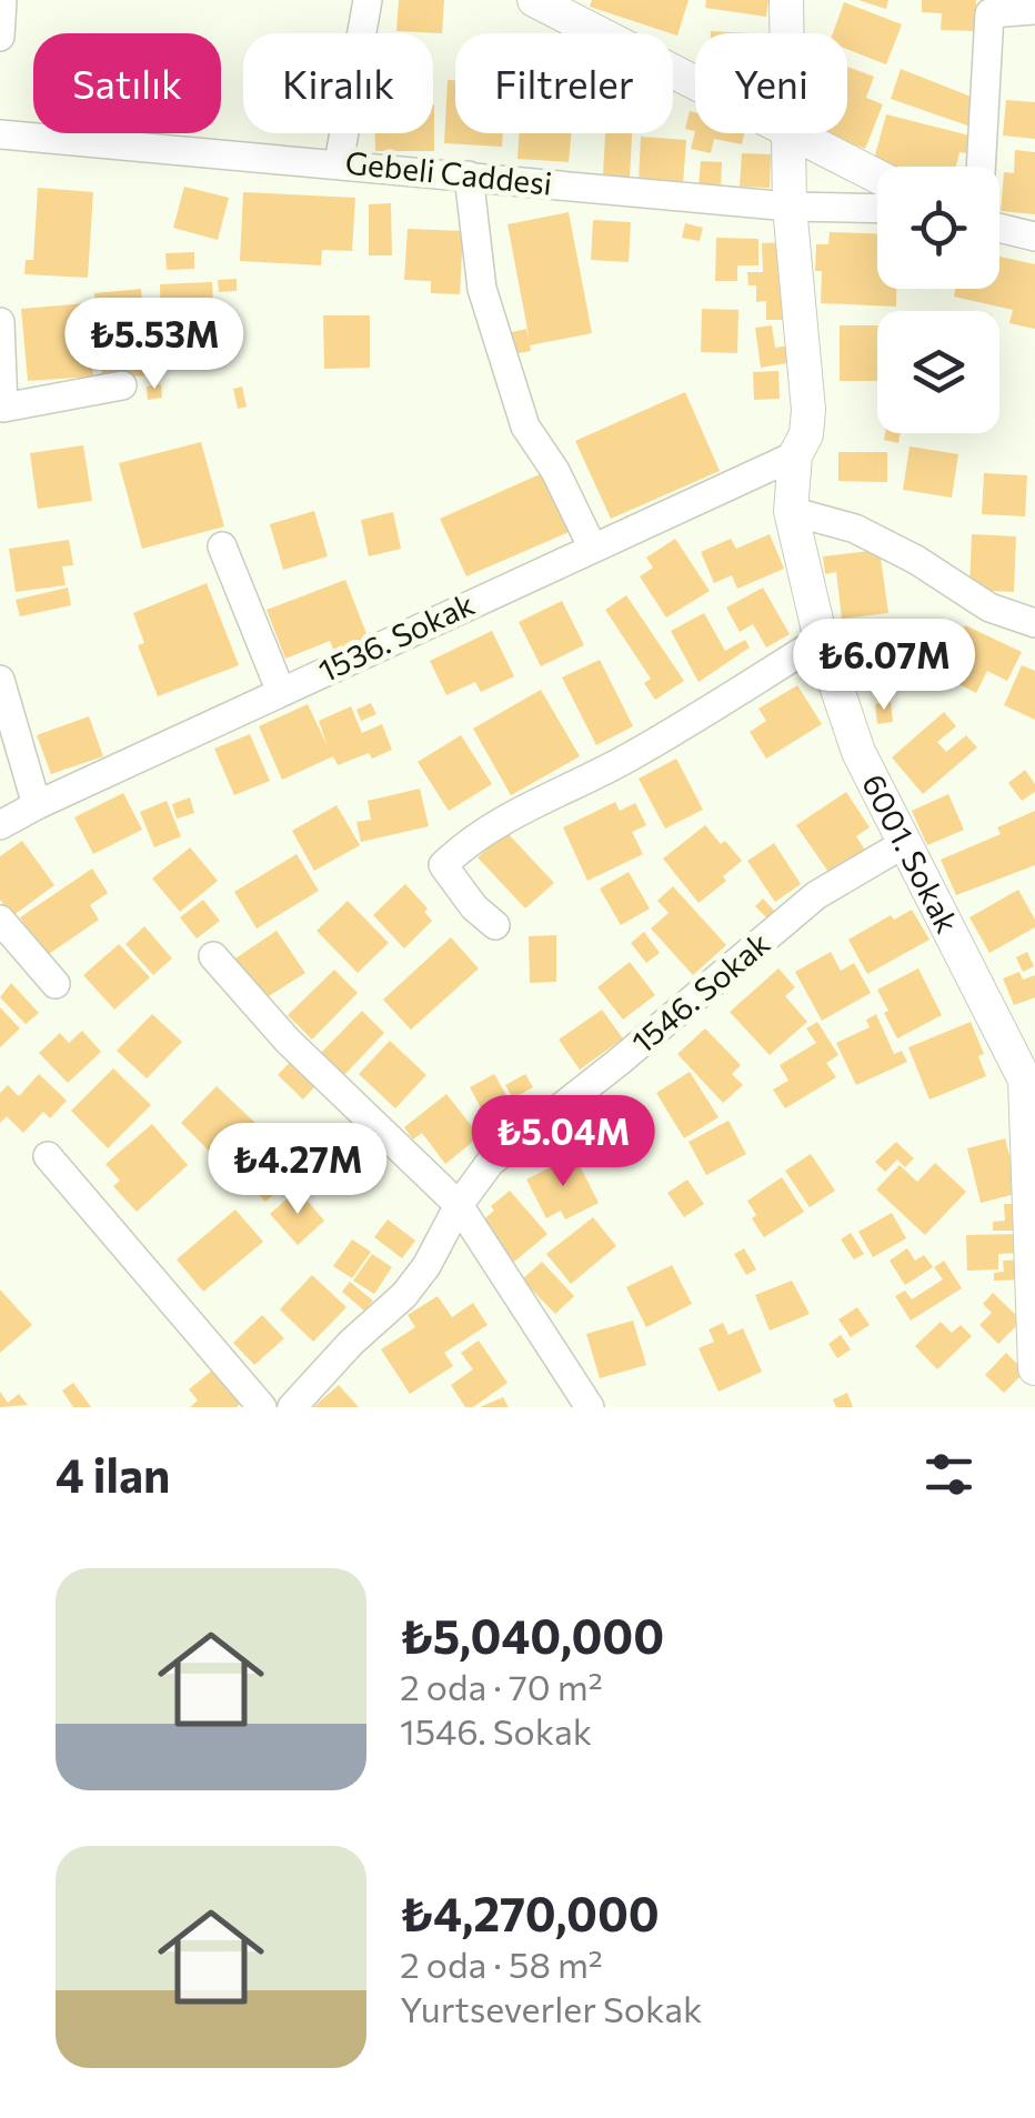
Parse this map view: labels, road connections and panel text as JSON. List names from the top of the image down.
{
  "streets": {
    "street": [
      "Gebeli Caddesi",
      "1536. Sokak",
      "6001. Sokak",
      "1546. Sokak"
    ]
  },
  "crossings": [
    ["Gebeli Caddesi", "6001. Sokak"],
    ["1536. Sokak", "6001. Sokak"],
    ["6001. Sokak", "1546. Sokak"]
  ],
  "page": {
    "chip": [
      "Satılık",
      "Kiralık",
      "Filtreler",
      "Yeni"
    ],
    "price": [
      "₺5.53M",
      "₺6.07M",
      "₺5.04M",
      "₺4.27M"
    ],
    "heading": "4 ilan",
    "list": [
      {
        "name": "₺5,040,000",
        "note": "2 oda · 70 m² · 1546. Sokak"
      },
      {
        "name": "₺4,270,000",
        "note": "2 oda · 58 m² · Yurtseverler Sokak"
      }
    ]
  }
}
